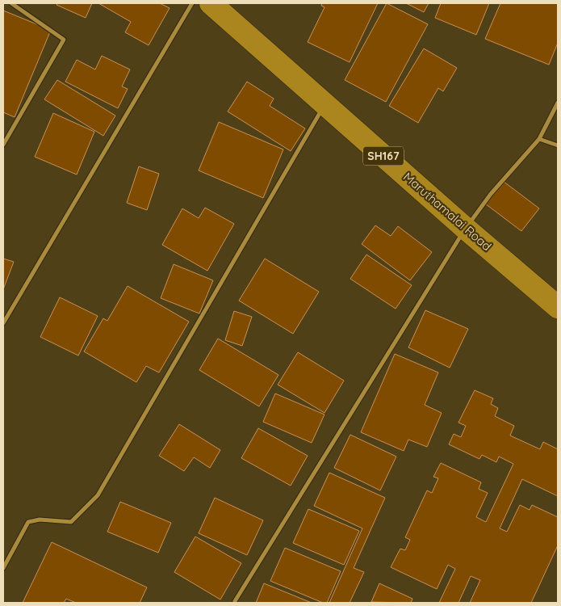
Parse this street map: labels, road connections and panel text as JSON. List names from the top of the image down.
{
  "streets": {
    "main road": ["SH167", "Maruthamalai Road"]
  }
}
